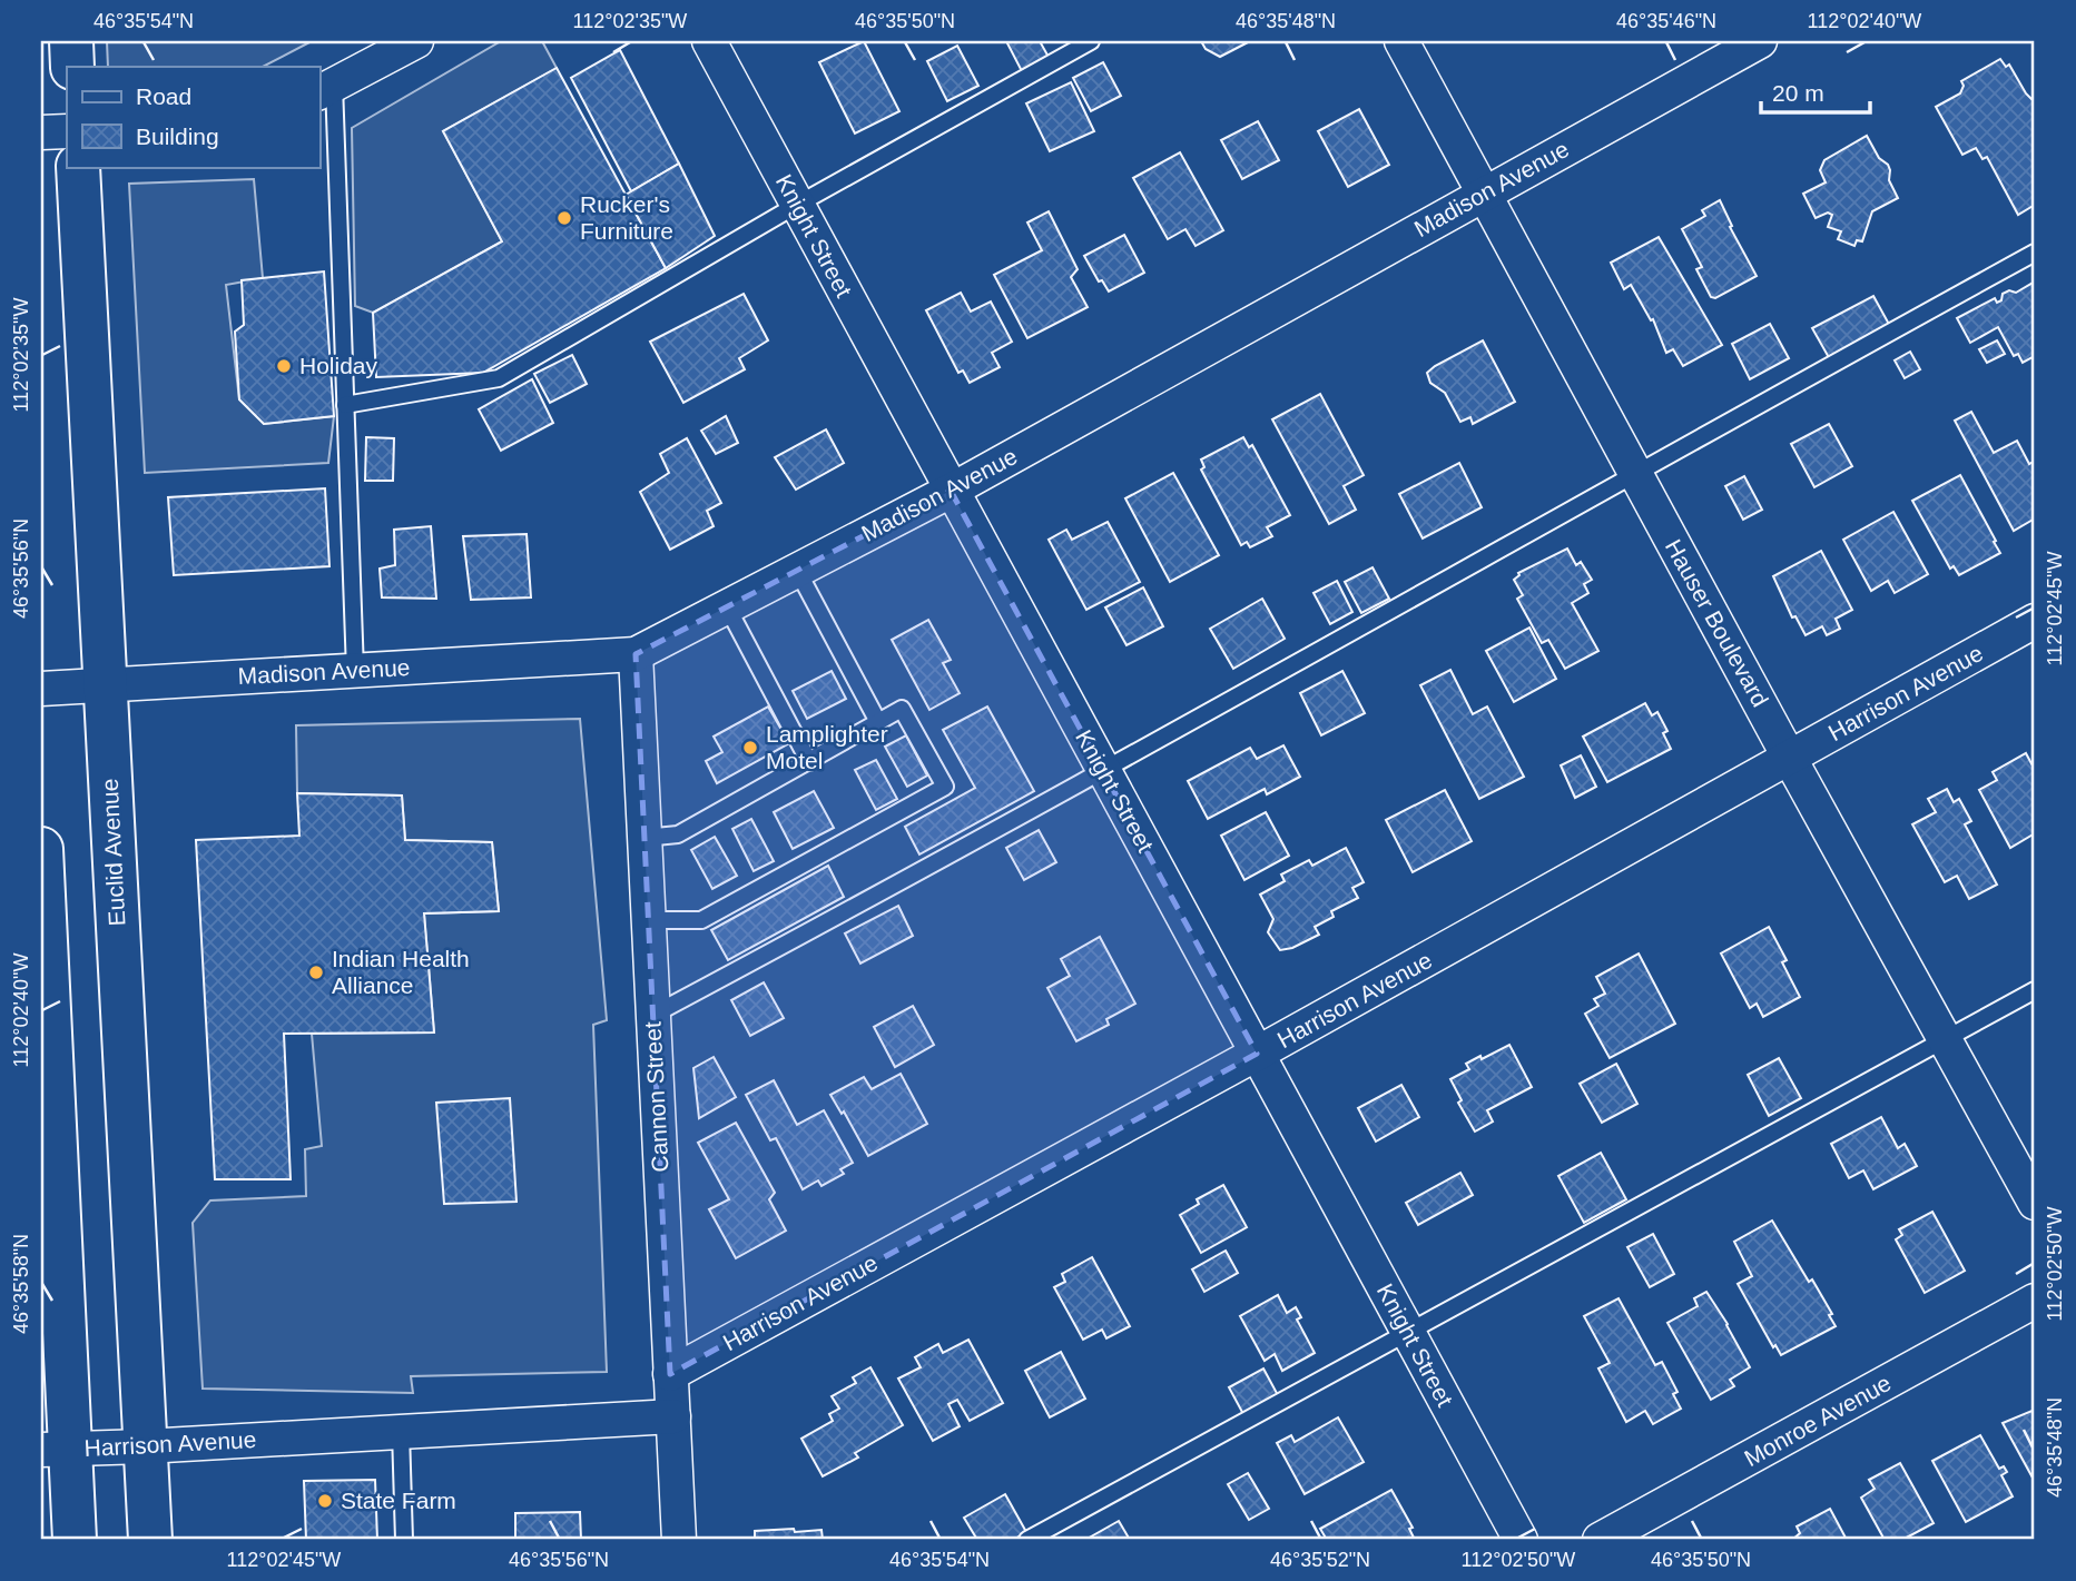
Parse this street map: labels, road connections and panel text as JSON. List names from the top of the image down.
{
  "streets": {
    "highway": ["Euclid Avenue"],
    "street": [
      "Madison Avenue",
      "Knight Street",
      "Hauser Boulevard",
      "Harrison Avenue",
      "Cannon Street",
      "Monroe Avenue"
    ]
  },
  "crossings": [
    ["Madison Avenue", "Knight Street"],
    ["Madison Avenue", "Hauser Boulevard"],
    ["Madison Avenue", "Euclid Avenue"],
    ["Madison Avenue", "Cannon Street"],
    ["Knight Street", "Harrison Avenue"],
    ["Hauser Boulevard", "Harrison Avenue"],
    ["Harrison Avenue", "Euclid Avenue"],
    ["Harrison Avenue", "Cannon Street"]
  ],
  "places": [
    "Rucker's Furniture",
    "Holiday",
    "Lamplighter Motel",
    "Indian Health Alliance",
    "State Farm"
  ],
  "legend": ["Road", "Building"],
  "scale_bar": "20 m",
  "coordinates": [
    "46°35'54\"N",
    "112°02'35\"W",
    "46°35'50\"N",
    "46°35'48\"N",
    "46°35'46\"N",
    "112°02'40\"W",
    "46°35'56\"N",
    "112°02'45\"W",
    "112°02'50\"W",
    "46°35'58\"N",
    "46°35'52\"N"
  ]
}
